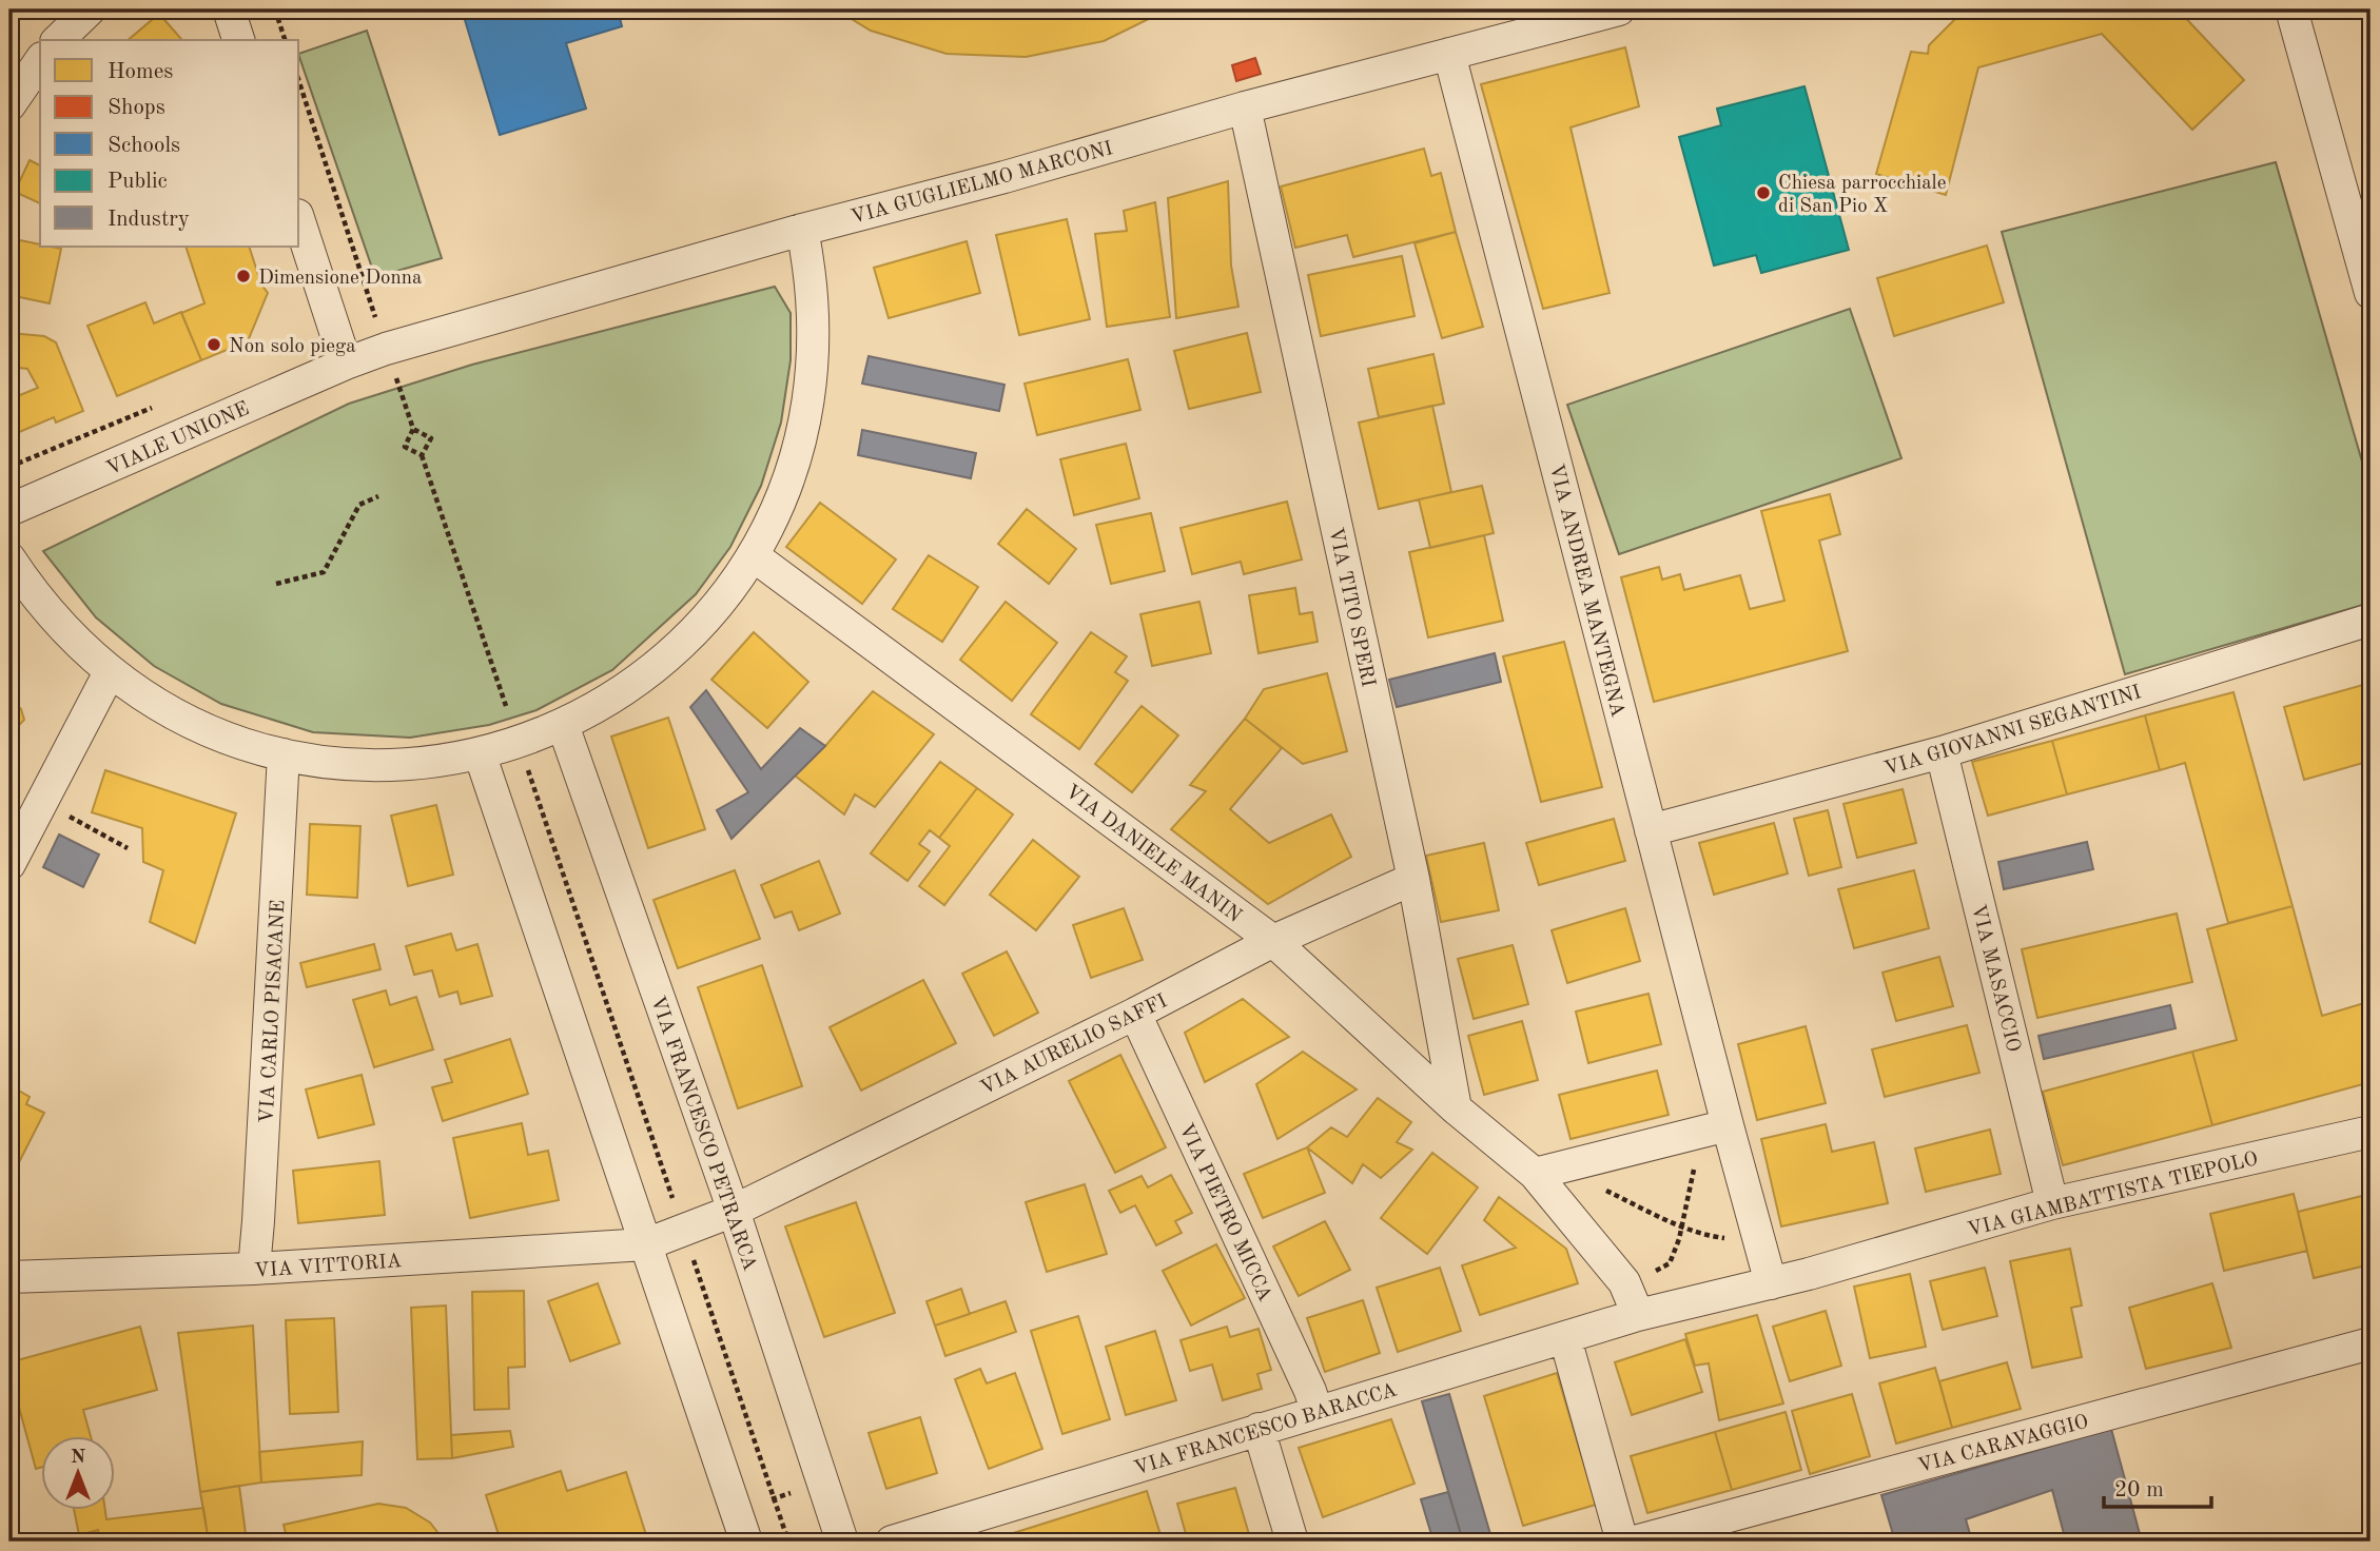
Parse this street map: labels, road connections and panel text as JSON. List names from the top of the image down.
{
  "streets": {
    "street": [
      "VIA GUGLIELMO MARCONI",
      "VIALE UNIONE",
      "VIA ANDREA MANTEGNA",
      "VIA TITO SPERI",
      "VIA GIOVANNI SEGANTINI",
      "VIA DANIELE MANIN",
      "VIA MASACCIO",
      "VIA CARLO PISACANE",
      "VIA AURELIO SAFFI",
      "VIA FRANCESCO PETRARCA",
      "VIA GIAMBATTISTA TIEPOLO",
      "VIA PIETRO MICCA",
      "VIA VITTORIA",
      "VIA FRANCESCO BARACCA",
      "VIA CARAVAGGIO"
    ]
  },
  "crossings": [
    ["VIA GUGLIELMO MARCONI", "VIALE UNIONE"],
    ["VIA GUGLIELMO MARCONI", "VIA ANDREA MANTEGNA"],
    ["VIA GUGLIELMO MARCONI", "VIA TITO SPERI"],
    ["VIA ANDREA MANTEGNA", "VIA GIOVANNI SEGANTINI"],
    ["VIA ANDREA MANTEGNA", "VIA GIAMBATTISTA TIEPOLO"],
    ["VIA TITO SPERI", "VIA DANIELE MANIN"],
    ["VIA TITO SPERI", "VIA AURELIO SAFFI"],
    ["VIA GIOVANNI SEGANTINI", "VIA MASACCIO"],
    ["VIA DANIELE MANIN", "VIA AURELIO SAFFI"],
    ["VIA DANIELE MANIN", "VIA GIAMBATTISTA TIEPOLO"],
    ["VIA DANIELE MANIN", "VIA FRANCESCO BARACCA"],
    ["VIA MASACCIO", "VIA GIAMBATTISTA TIEPOLO"],
    ["VIA CARLO PISACANE", "VIA VITTORIA"],
    ["VIA AURELIO SAFFI", "VIA FRANCESCO PETRARCA"],
    ["VIA AURELIO SAFFI", "VIA PIETRO MICCA"],
    ["VIA AURELIO SAFFI", "VIA VITTORIA"],
    ["VIA GIAMBATTISTA TIEPOLO", "VIA FRANCESCO BARACCA"],
    ["VIA PIETRO MICCA", "VIA FRANCESCO BARACCA"]
  ],
  "places": ["Chiesa parrocchiale di San Pio X", "Dimensione Donna", "Non solo piega"],
  "legend": [
    "Homes",
    "Shops",
    "Schools",
    "Public",
    "Industry"
  ],
  "scale_bar": "20 m",
  "north": "top"
}
